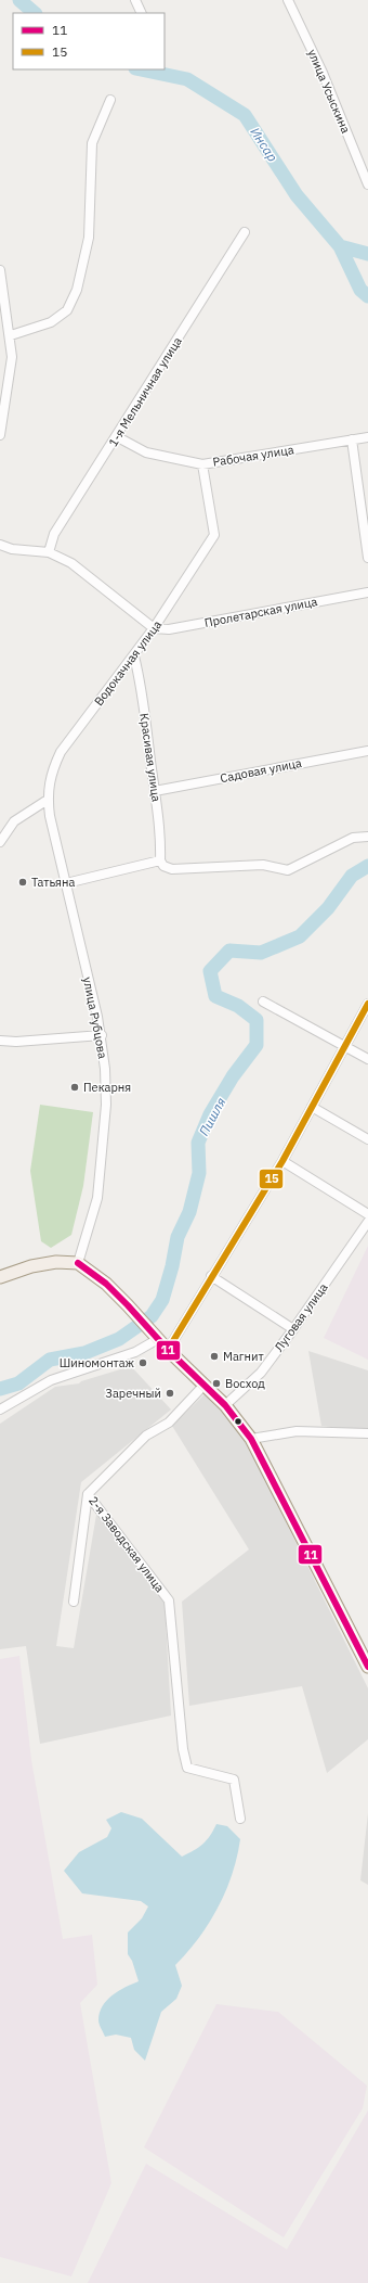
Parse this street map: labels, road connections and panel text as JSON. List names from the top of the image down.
{
  "streets": {
    "street": [
      "улица Усыскина",
      "1-я Мельничная улица",
      "Рабочая улица",
      "Пролетарская улица",
      "Водокачная улица",
      "Красивая улица",
      "Садовая улица",
      "улица Рубцова",
      "Луговая улица",
      "2-я Заводская улица"
    ]
  },
  "crossings": [
    ["1-я Мельничная улица", "Рабочая улица"],
    ["Рабочая улица", "Водокачная улица"],
    ["Пролетарская улица", "Водокачная улица"],
    ["Водокачная улица", "Красивая улица"],
    ["Водокачная улица", "улица Рубцова"],
    ["Красивая улица", "Садовая улица"]
  ],
  "water": ["Инсар", "Пишля"],
  "places": [
    "Татьяна",
    "Пекарня",
    "Магнит",
    "Шиномонтаж",
    "Восход",
    "Заречный"
  ],
  "lines": ["transit line 15", "transit line 11"],
  "legend": ["11", "15"]
}
